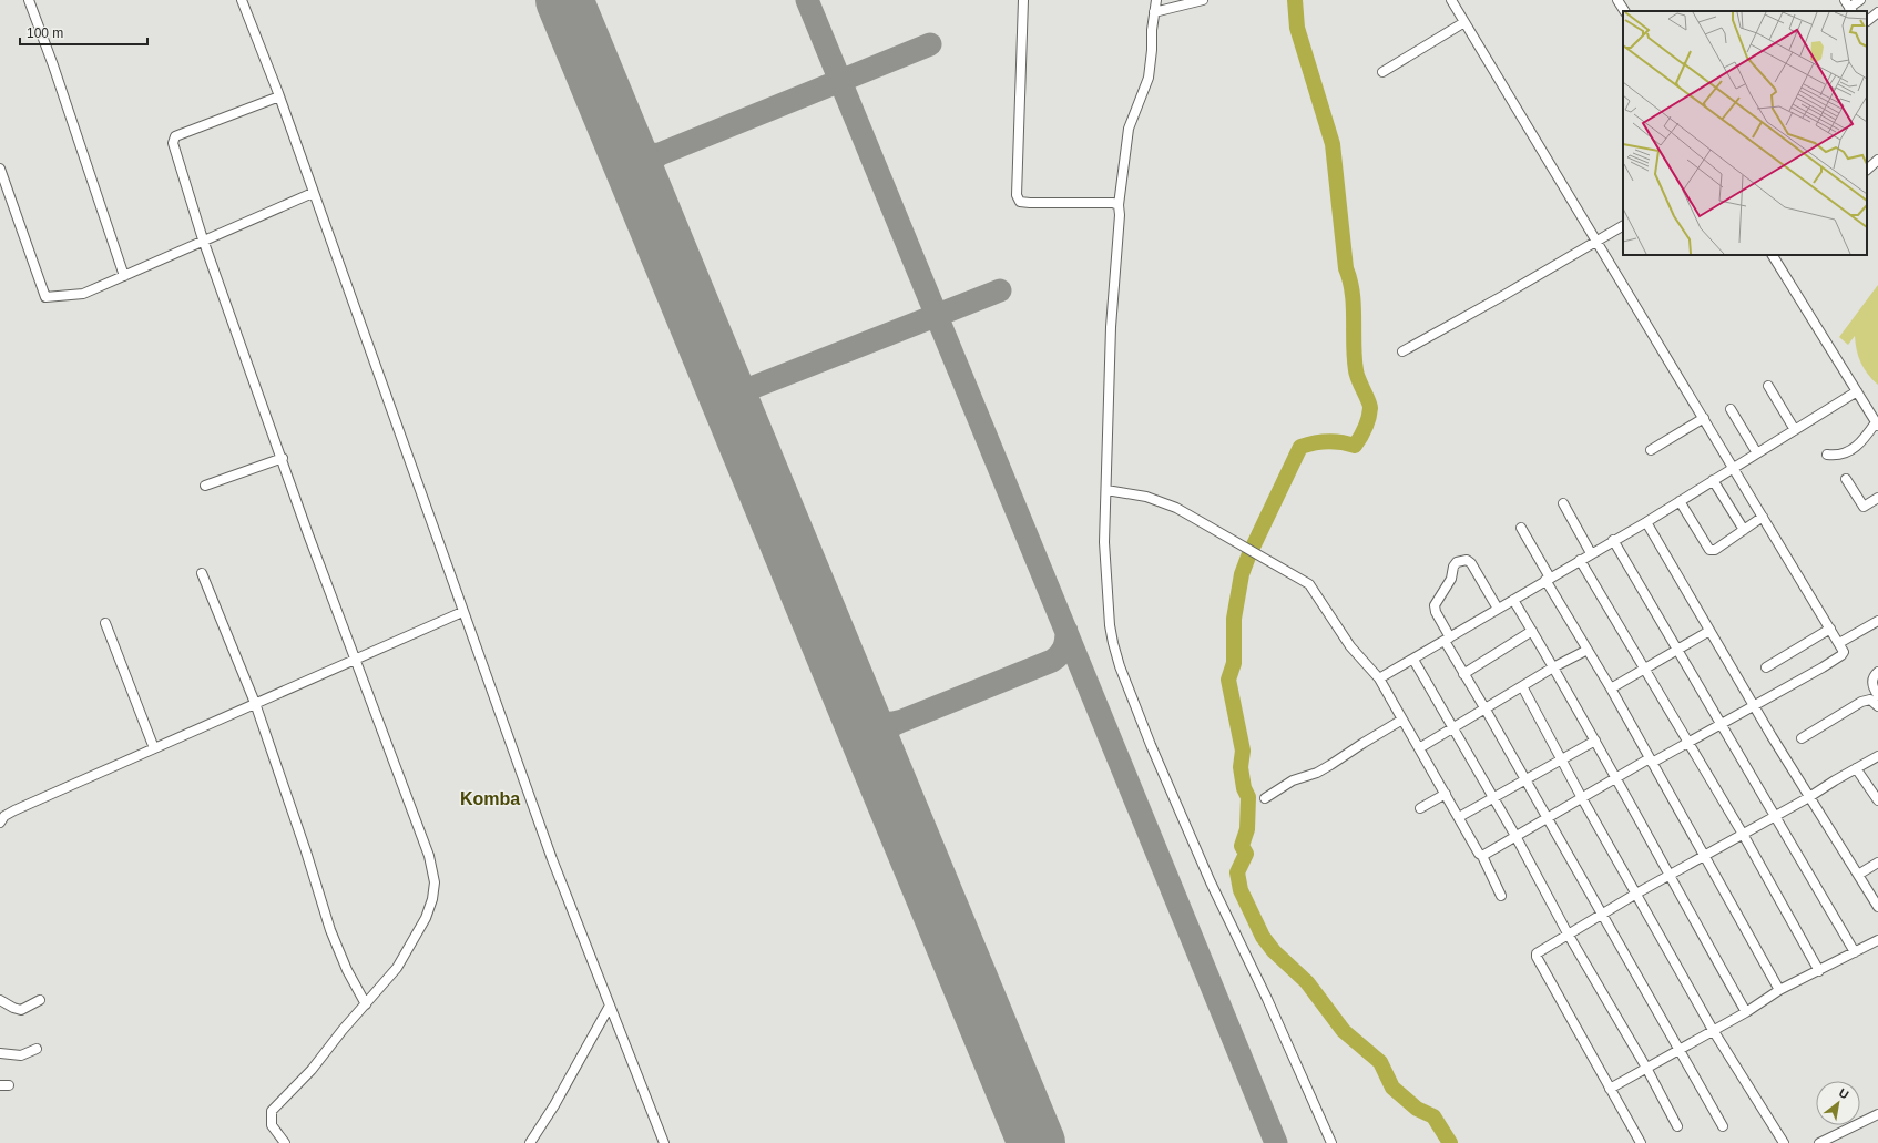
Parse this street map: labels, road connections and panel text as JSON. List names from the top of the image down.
{
  "districts": ["Komba"],
  "scale_bar": "100 m",
  "north": "top right"
}
